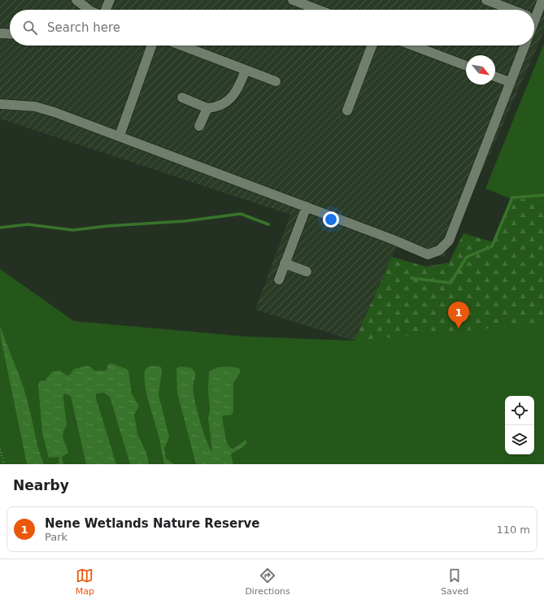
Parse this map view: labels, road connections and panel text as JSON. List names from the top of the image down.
{
  "north": "bottom right",
  "page": {
    "search": "Search here",
    "pins": "1",
    "heading": "Nearby",
    "list": [
      {
        "mark": "1",
        "name": "Nene Wetlands Nature Reserve",
        "note": "Park",
        "value": "110 m"
      }
    ],
    "nav": ["Map", "Directions", "Saved"]
  }
}
